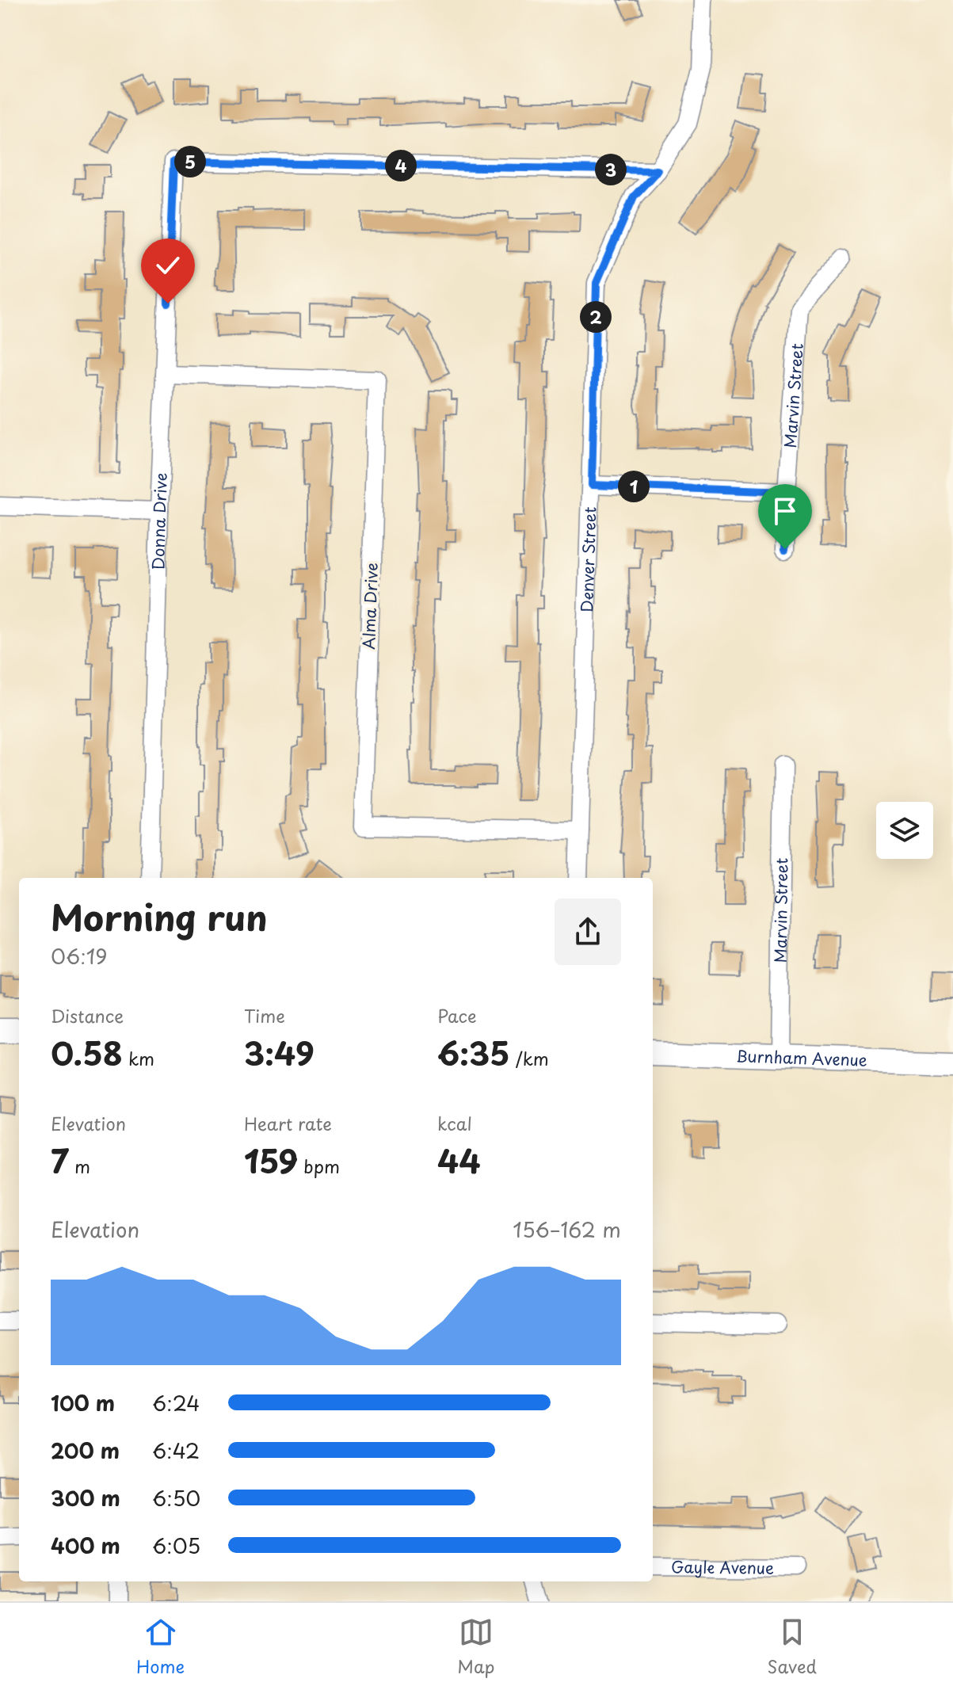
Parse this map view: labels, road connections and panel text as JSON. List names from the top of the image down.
{
  "streets": {
    "street": [
      "Marvin Street",
      "Donna Drive",
      "Denver Street",
      "Alma Drive",
      "Burnham Avenue",
      "Gayle Avenue"
    ]
  },
  "crossings": [
    ["Marvin Street", "Burnham Avenue"],
    ["Donna Drive", "Denver Street"],
    ["Donna Drive", "Alma Drive"],
    ["Denver Street", "Alma Drive"]
  ],
  "page": {
    "pins": [
      "5",
      "4",
      "3",
      "2",
      "1"
    ],
    "heading": ["Morning run", "06:19"],
    "stats": [
      ["Distance", "0.58 km"],
      ["Time", "3:49"],
      ["Pace", "6:35 /km"],
      ["Elevation", "7 m"],
      ["Heart rate", "159 bpm"],
      ["kcal", "44"]
    ],
    "chart": ["Elevation", "156–162 m"],
    "list": [
      {
        "name": "100 m",
        "note": "6:24"
      },
      {
        "name": "200 m",
        "note": "6:42"
      },
      {
        "name": "300 m",
        "note": "6:50"
      },
      {
        "name": "400 m",
        "note": "6:05"
      }
    ],
    "tabs": ["Home", "Map", "Saved"]
  }
}
